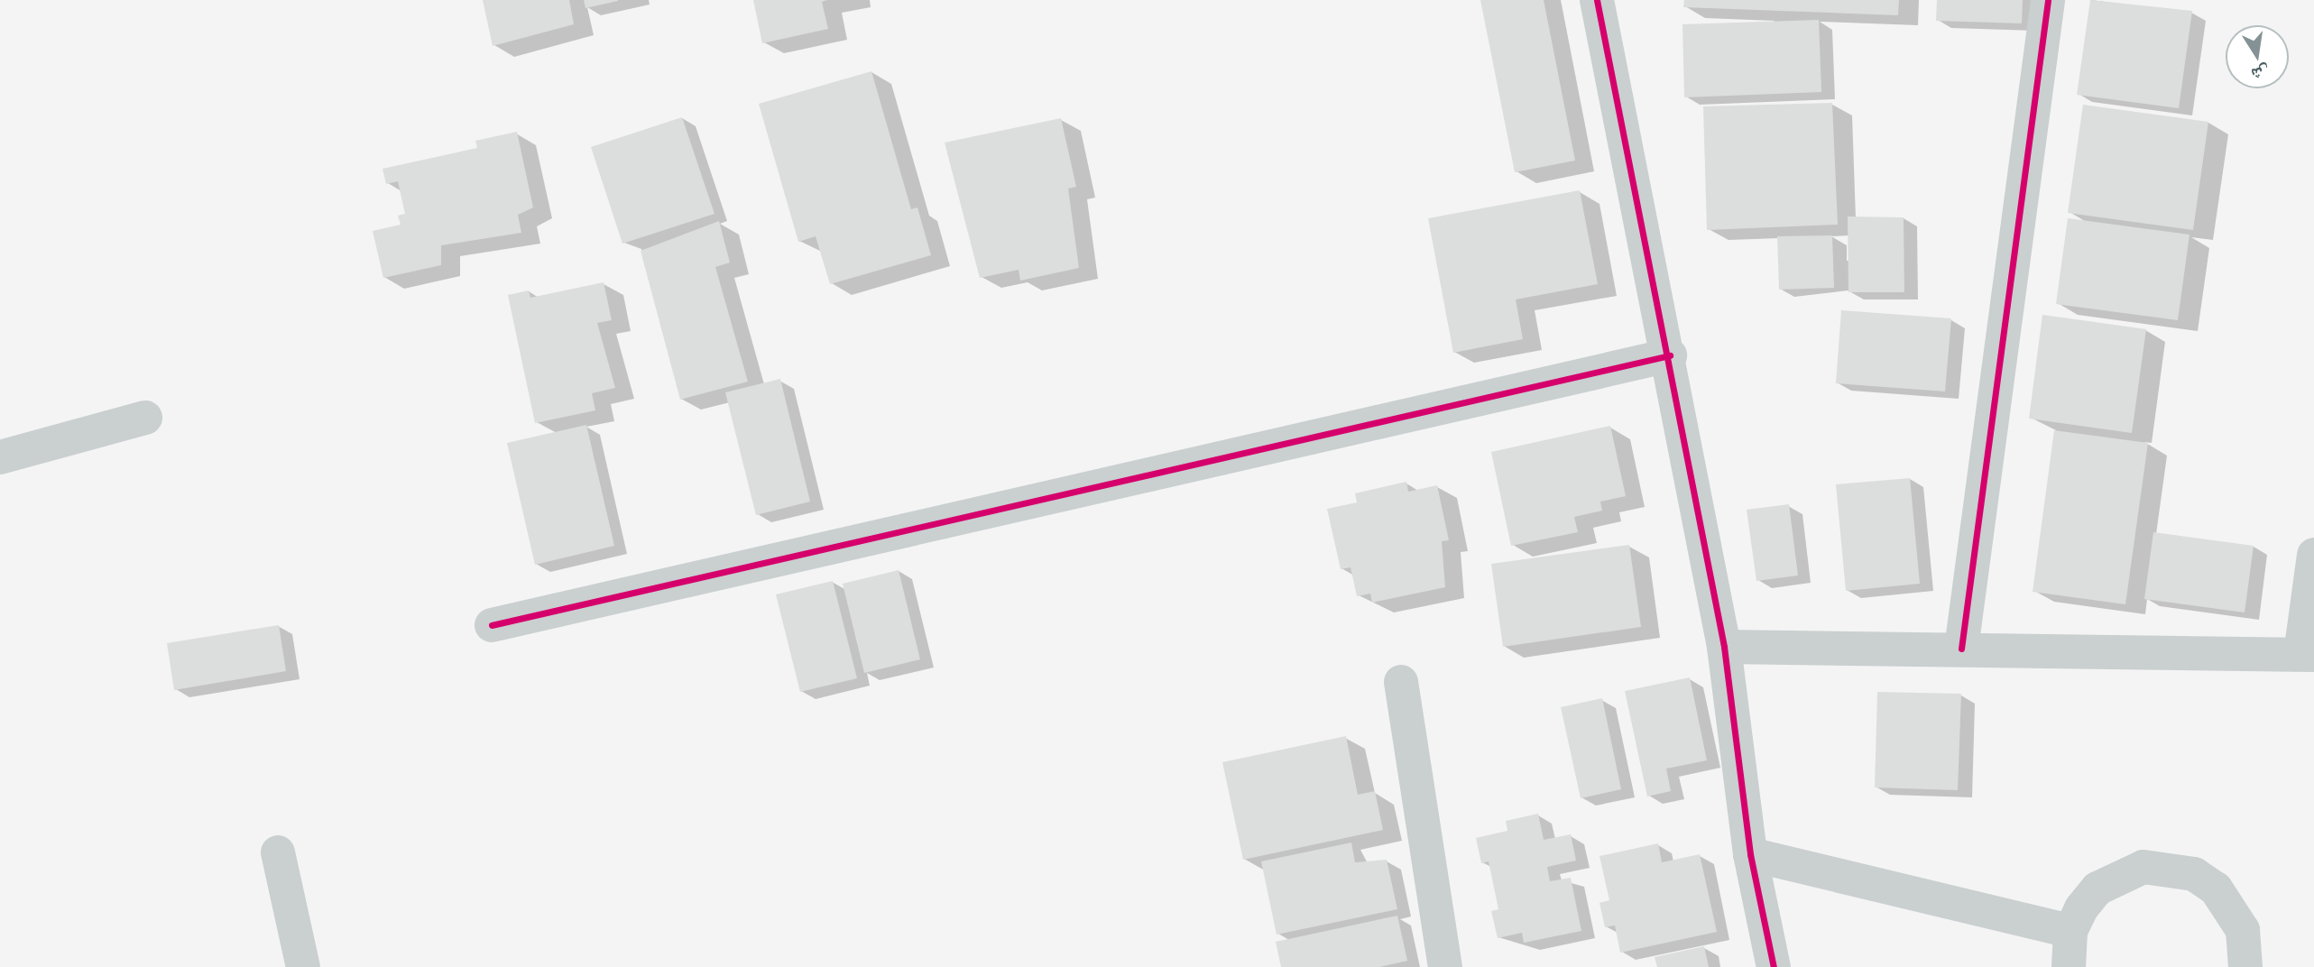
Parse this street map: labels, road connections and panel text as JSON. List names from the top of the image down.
{
  "north": "bottom"
}
